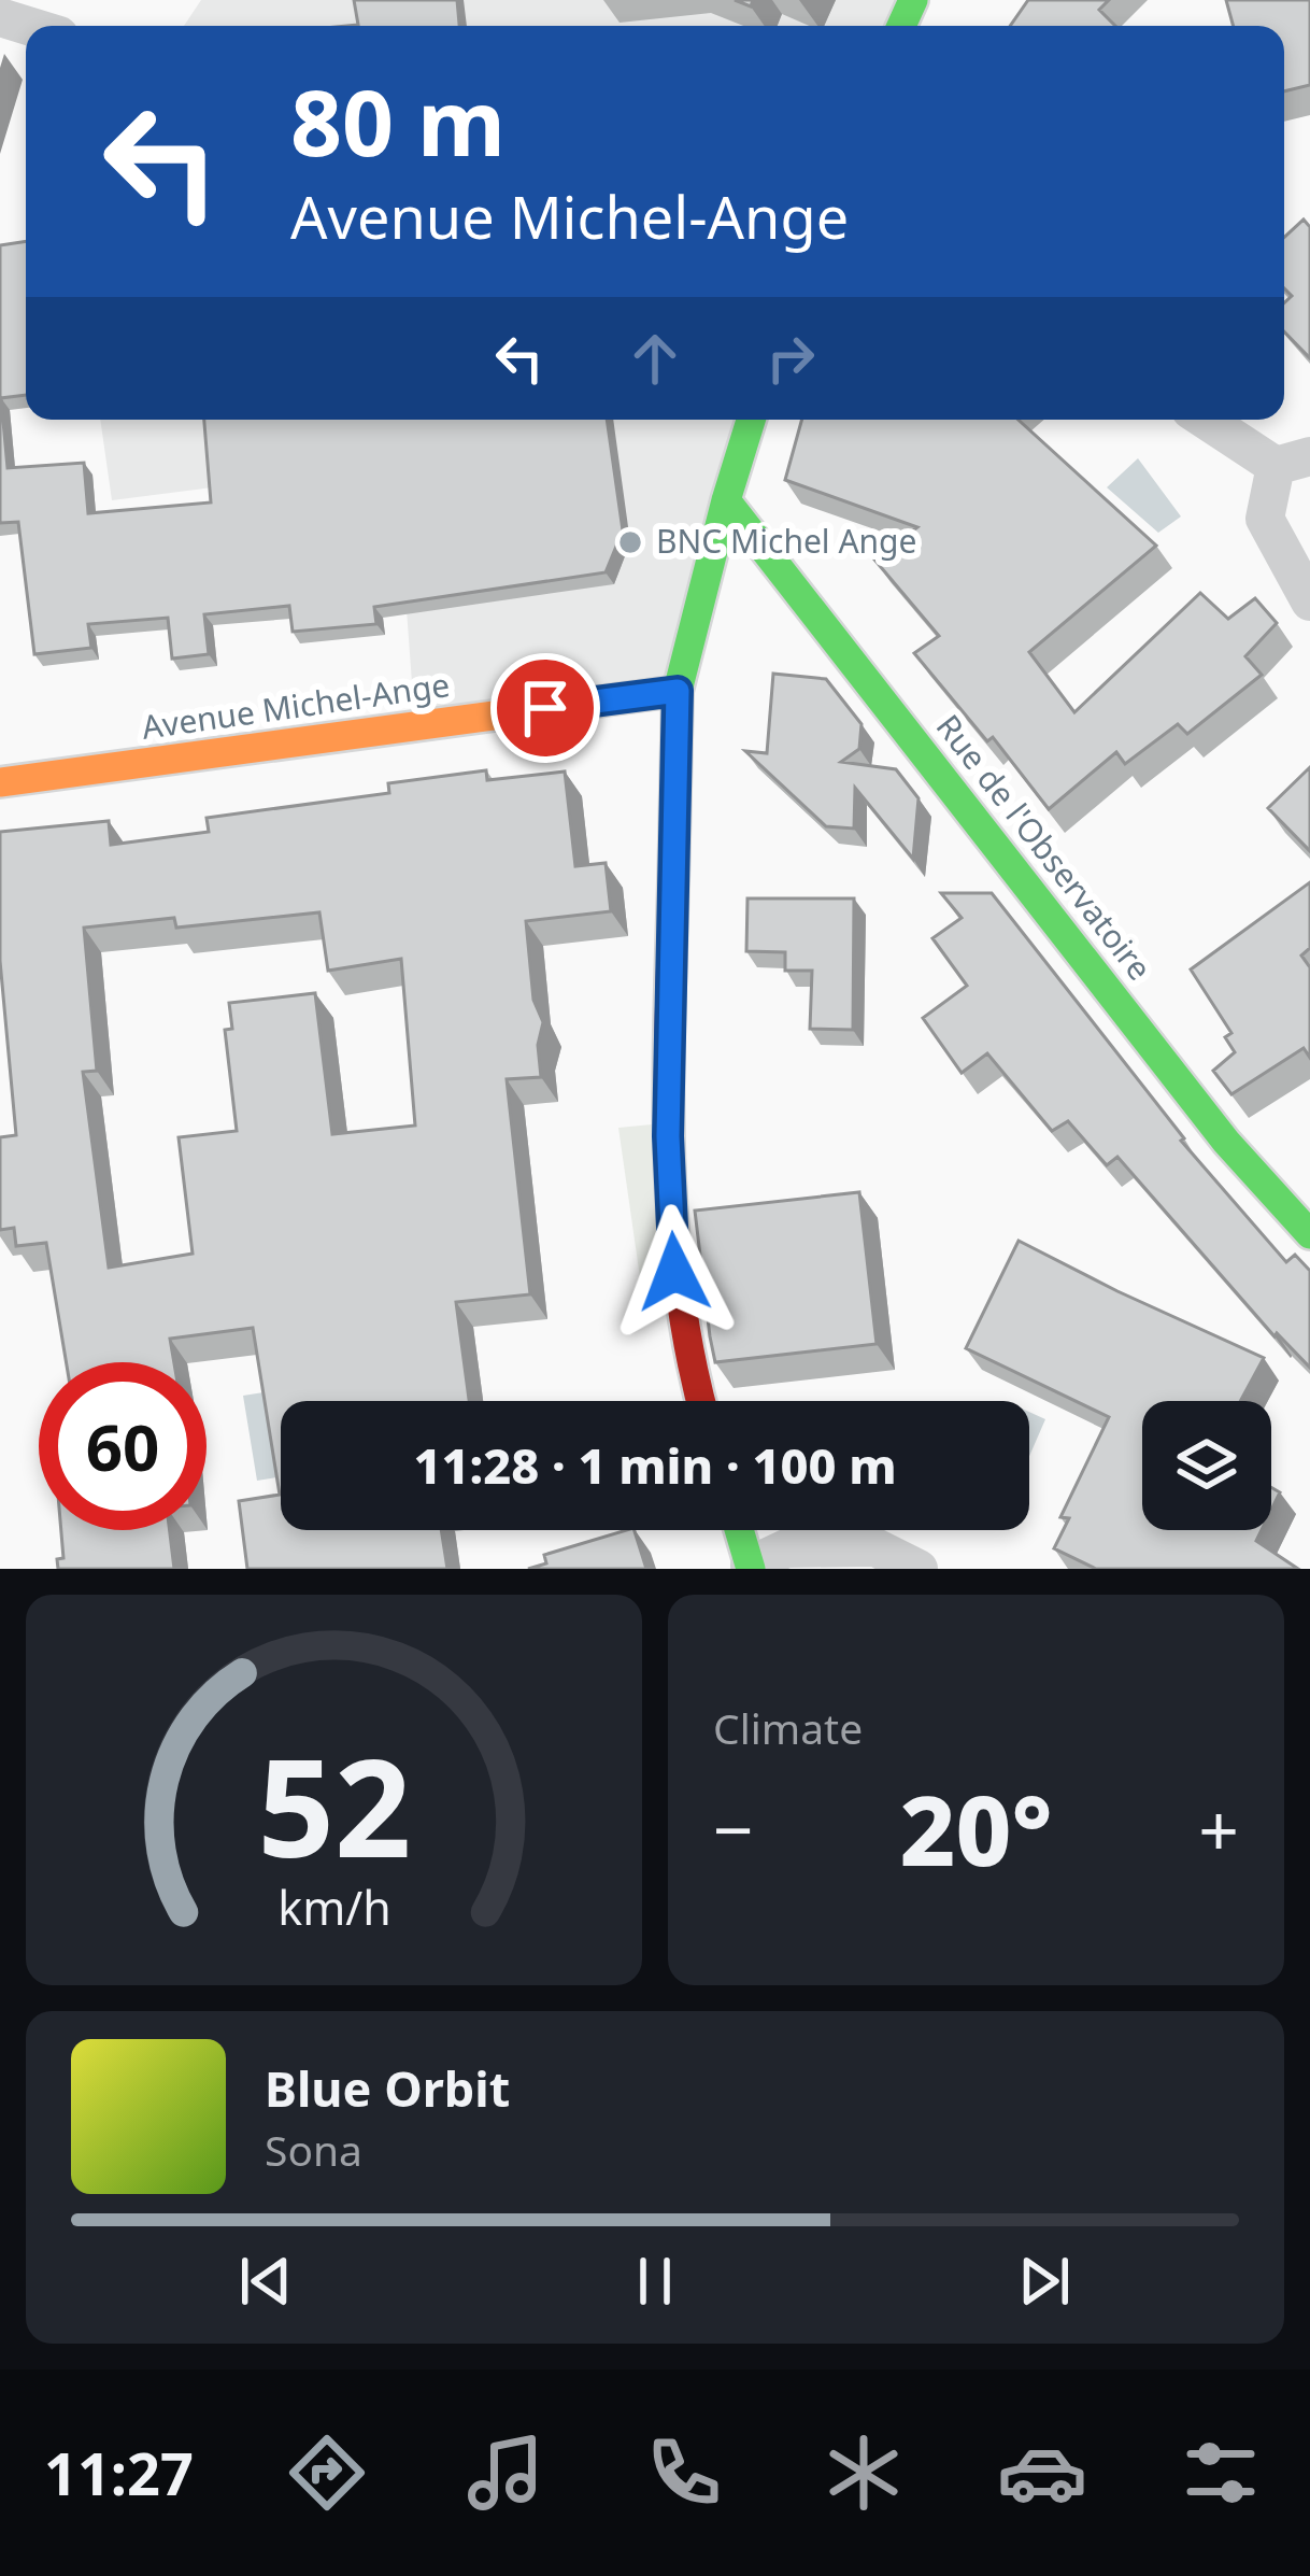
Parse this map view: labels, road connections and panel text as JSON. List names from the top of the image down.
{
  "streets": {
    "main road": ["Avenue Michel-Ange", "Rue de l'Observatoire"]
  },
  "places": ["BNC Michel Ange"],
  "page": {
    "turn": ["80 m", "Avenue Michel-Ange"],
    "limit": "60",
    "trip": "11:28 · 1 min · 100 m",
    "tile": "Climate",
    "heat": ["−", "20°", "+"],
    "song": ["Blue Orbit", "Sona"],
    "tabs": "11:27",
    "gauge": ["52", "km/h"]
  }
}
